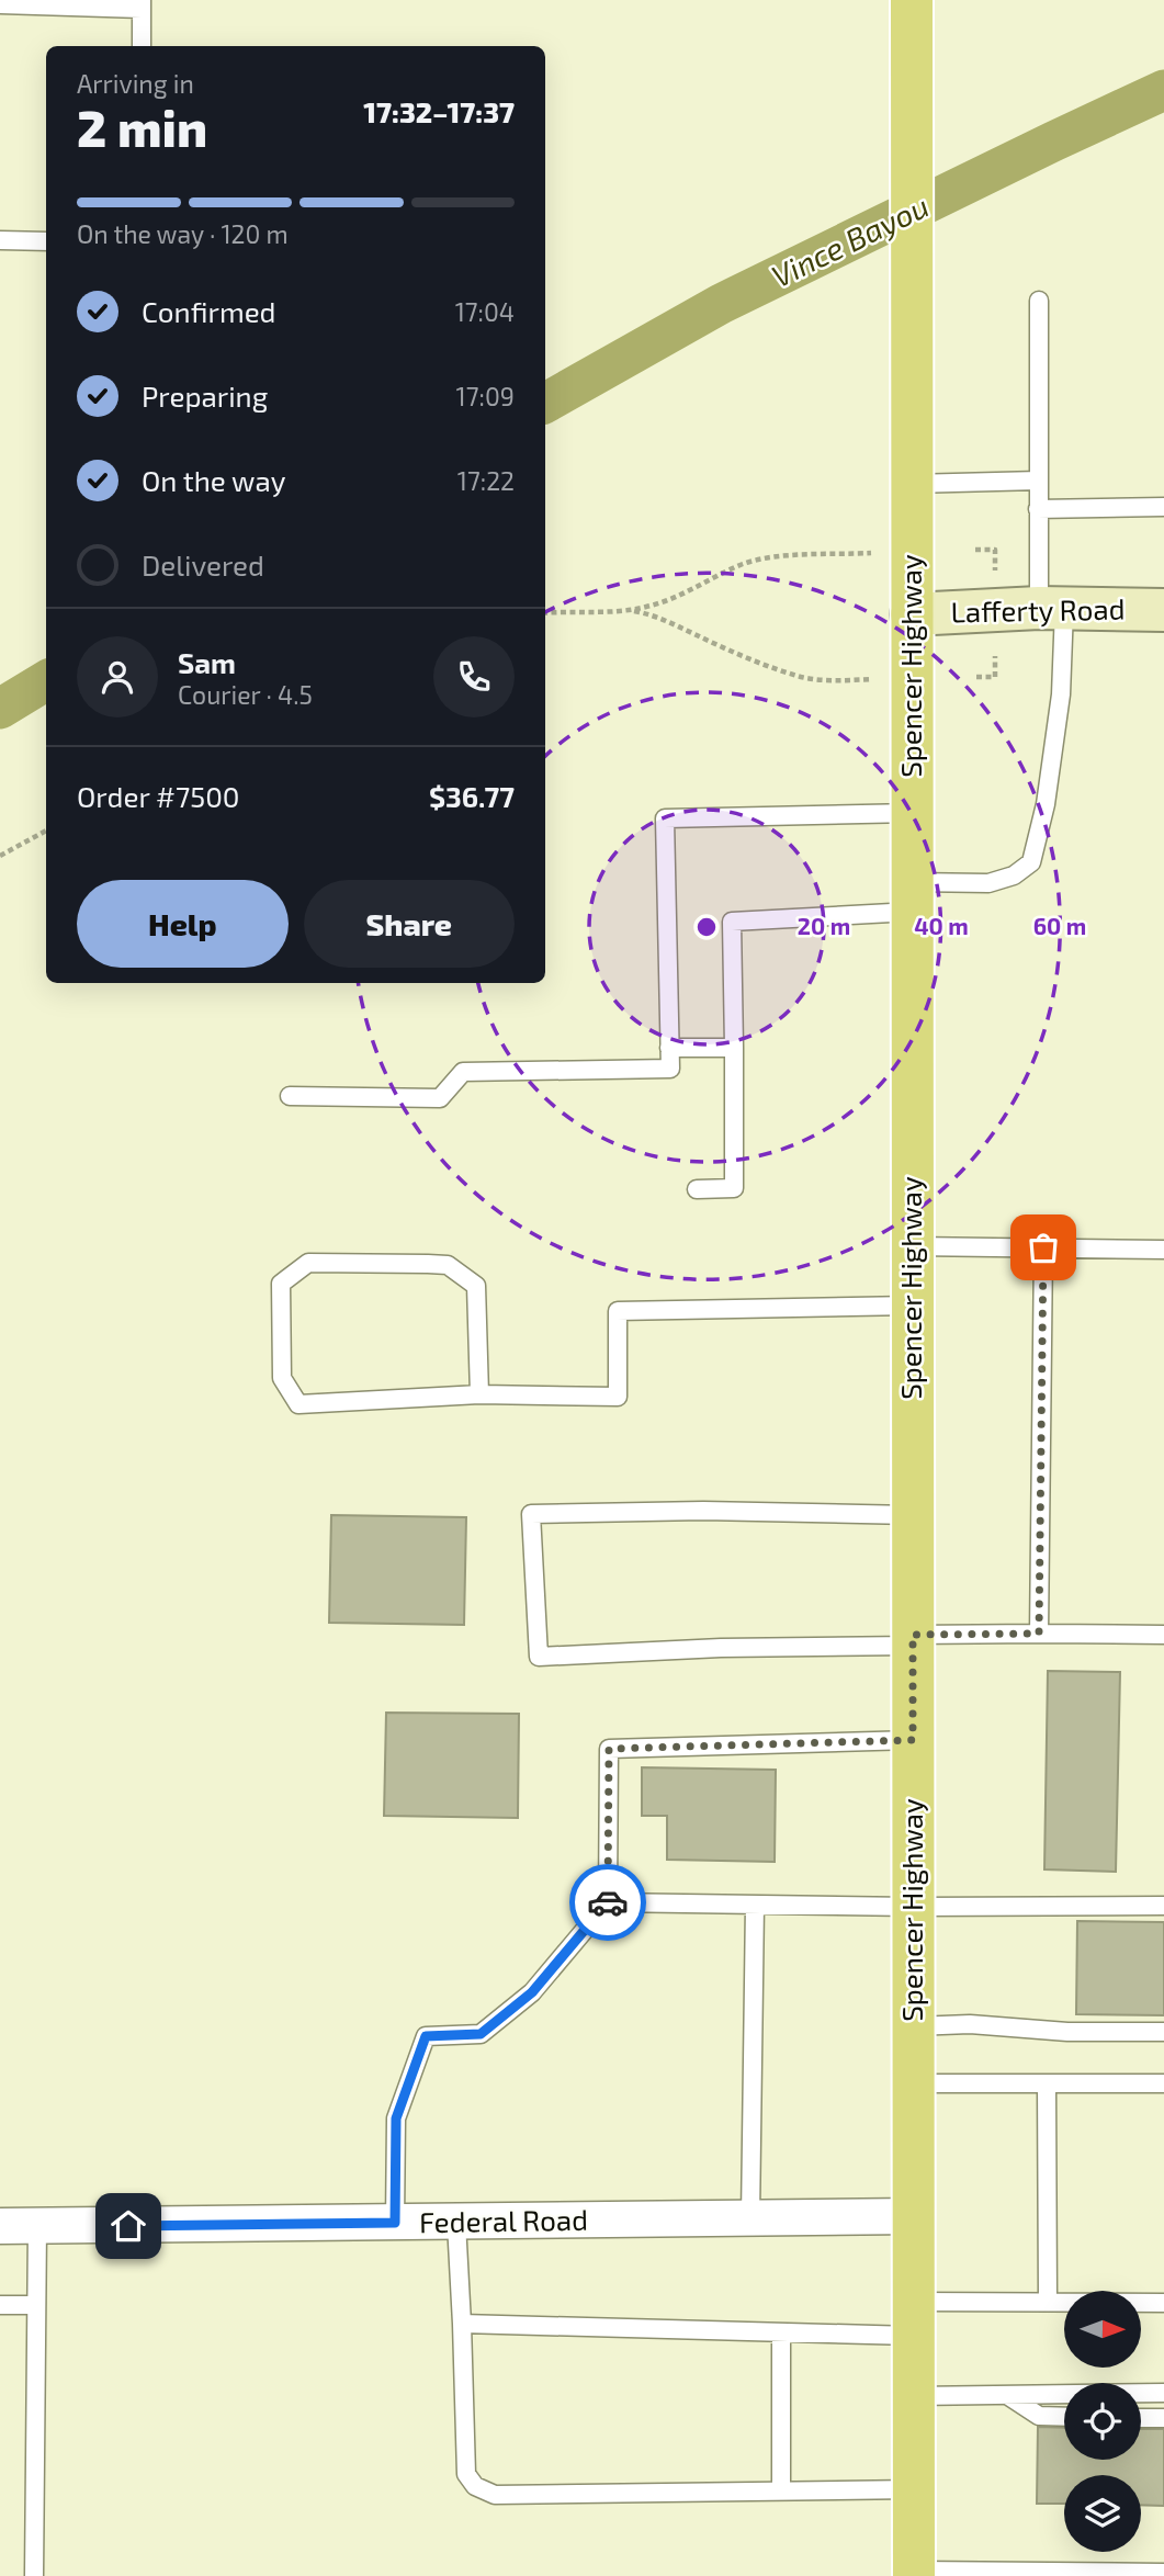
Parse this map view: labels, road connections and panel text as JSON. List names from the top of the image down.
{
  "streets": {
    "main road": ["Spencer Highway"],
    "street": ["Lafferty Road", "Federal Road"]
  },
  "crossings": [
    ["Lafferty Road", "Spencer Highway"],
    ["Spencer Highway", "Federal Road"]
  ],
  "water": ["Vince Bayou"],
  "north": "right",
  "page": {
    "heading": ["2 min", "Arriving in", "17:32–17:37"],
    "panel": [
      "Sam",
      "Courier · 4.5",
      "Order #7500",
      "$36.77"
    ],
    "bar": "On the way · 120 m",
    "list": [
      ["Confirmed", "17:04"],
      ["Preparing", "17:09"],
      ["On the way", "17:22"],
      "Delivered"
    ],
    "buttons": ["Help", "Share"]
  },
  "rings": ["20 m", "40 m", "60 m"]
}
